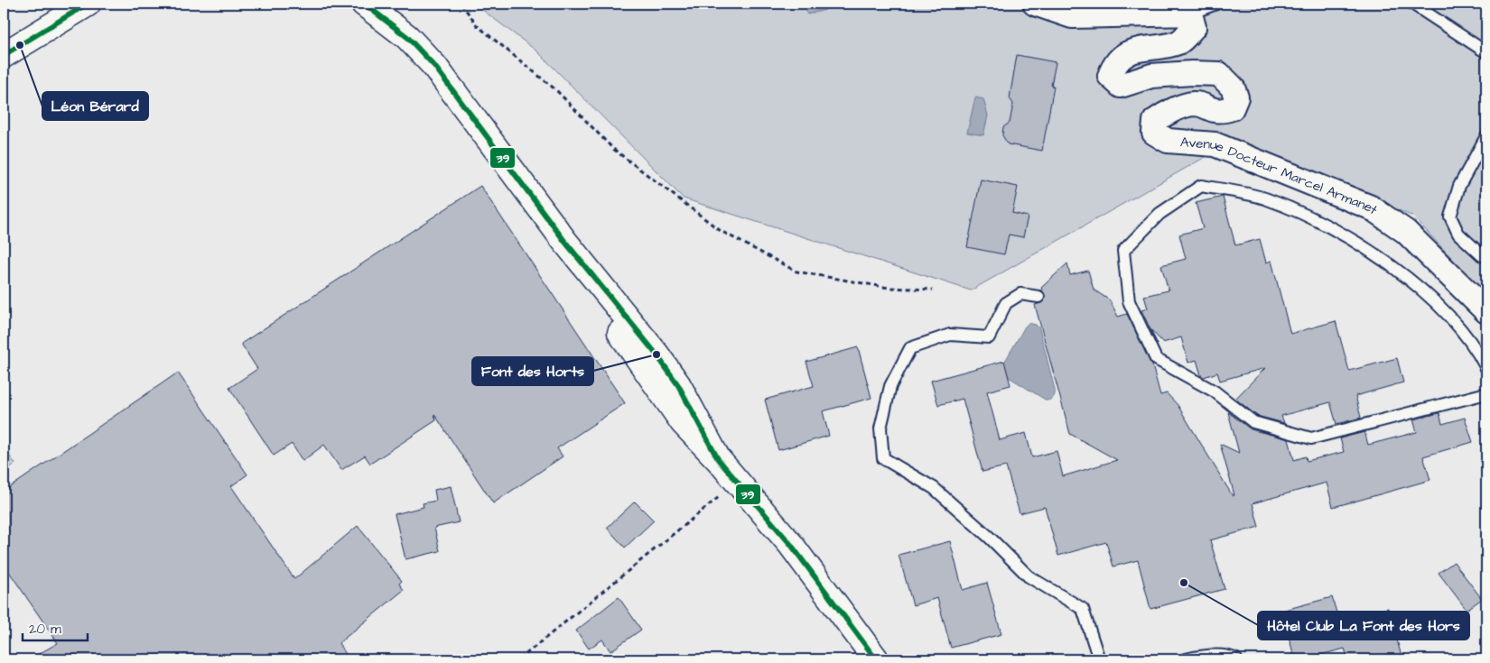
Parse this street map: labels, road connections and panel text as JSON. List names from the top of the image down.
{
  "streets": {
    "street": ["Avenue Docteur Marcel Armanet"]
  },
  "places": ["Léon Bérard", "Font des Horts", "Hôtel Club La Font des Hors"],
  "lines": ["transit line 39"],
  "scale_bar": "20 m"
}
